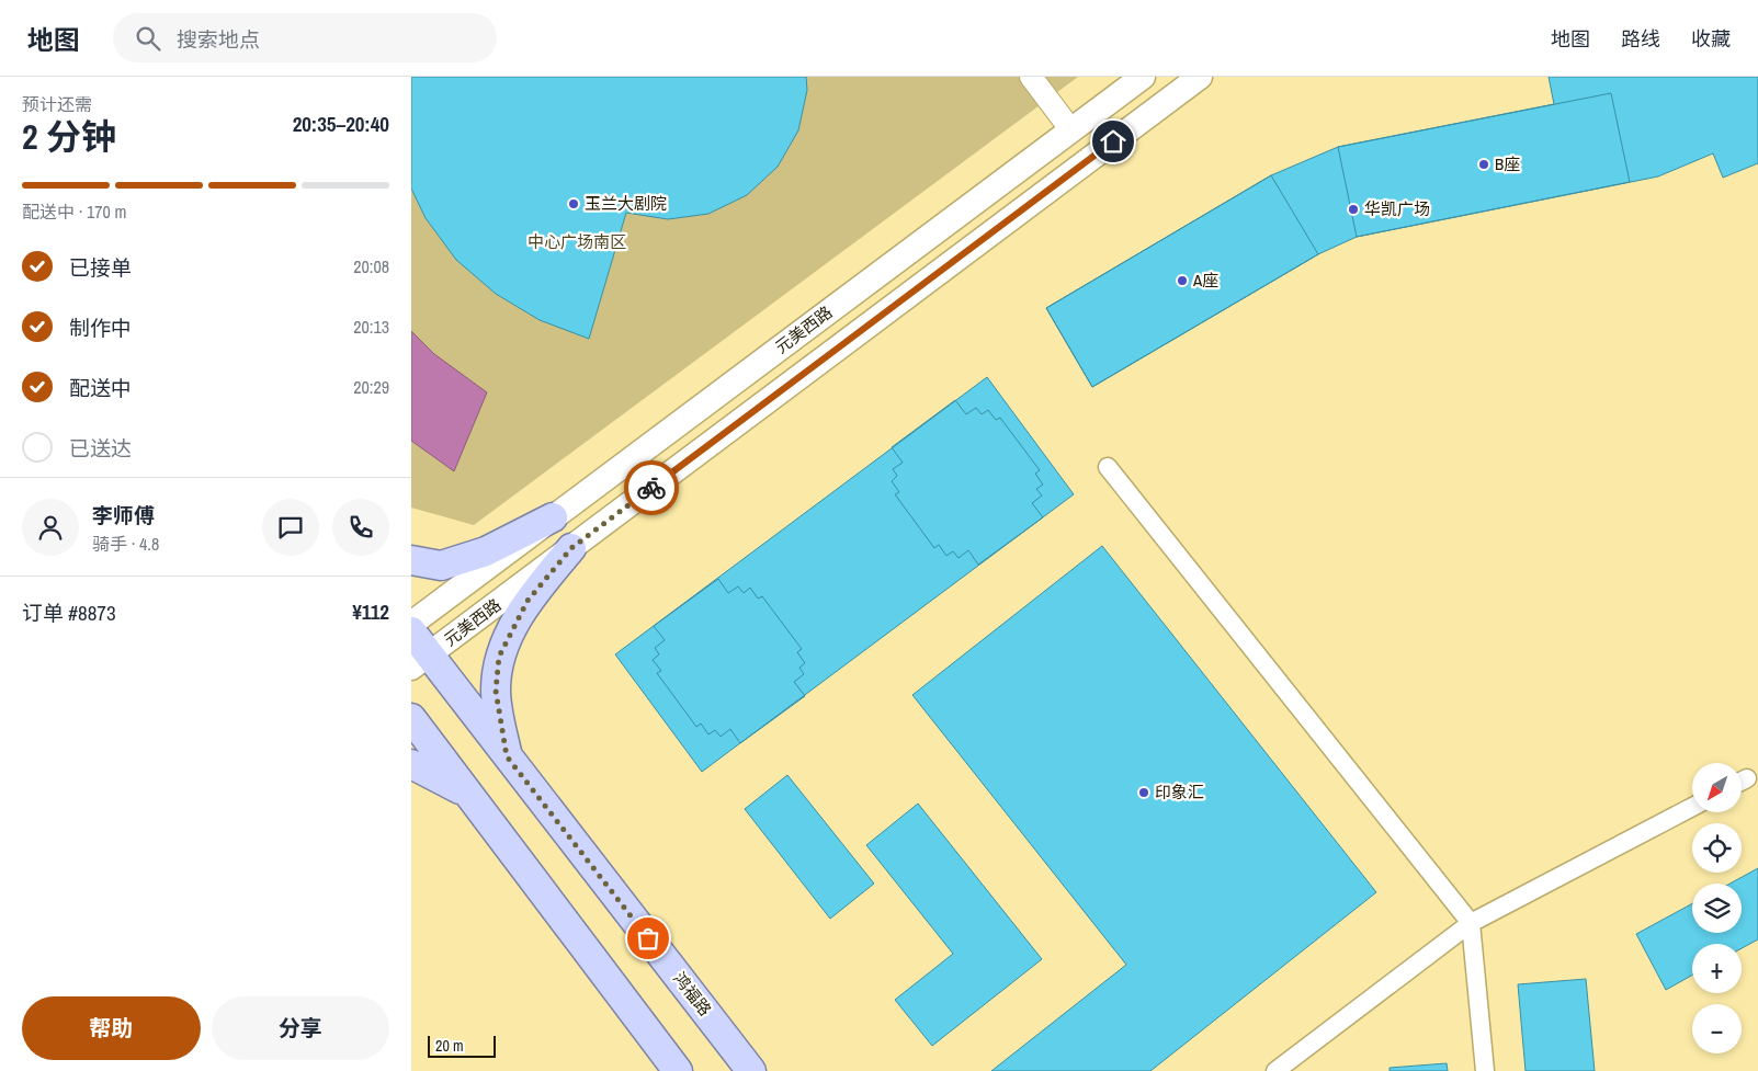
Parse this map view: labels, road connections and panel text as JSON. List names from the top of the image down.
{
  "streets": {
    "main road": ["元美西路", "鸿福路"]
  },
  "crossings": [
    ["元美西路", "鸿福路"]
  ],
  "parks": ["中心广场南区"],
  "places": [
    "B座",
    "玉兰大剧院",
    "华凯广场",
    "A座",
    "印象汇"
  ],
  "scale_bar": "20 m",
  "north": "bottom left",
  "page": {
    "header": "地图",
    "search": "搜索地点",
    "nav": ["地图", "路线", "收藏"],
    "heading": ["2 分钟", "预计还需", "20:35–20:40"],
    "panel": [
      "李师傅",
      "骑手 · 4.8",
      "订单 #8873",
      "¥112"
    ],
    "bar": "配送中 · 170 m",
    "list": [
      ["已接单", "20:08"],
      ["制作中", "20:13"],
      ["配送中", "20:29"],
      "已送达"
    ],
    "map_buttons": ["+", "−"],
    "buttons": ["帮助", "分享"],
    "scale": "20 m"
  }
}
